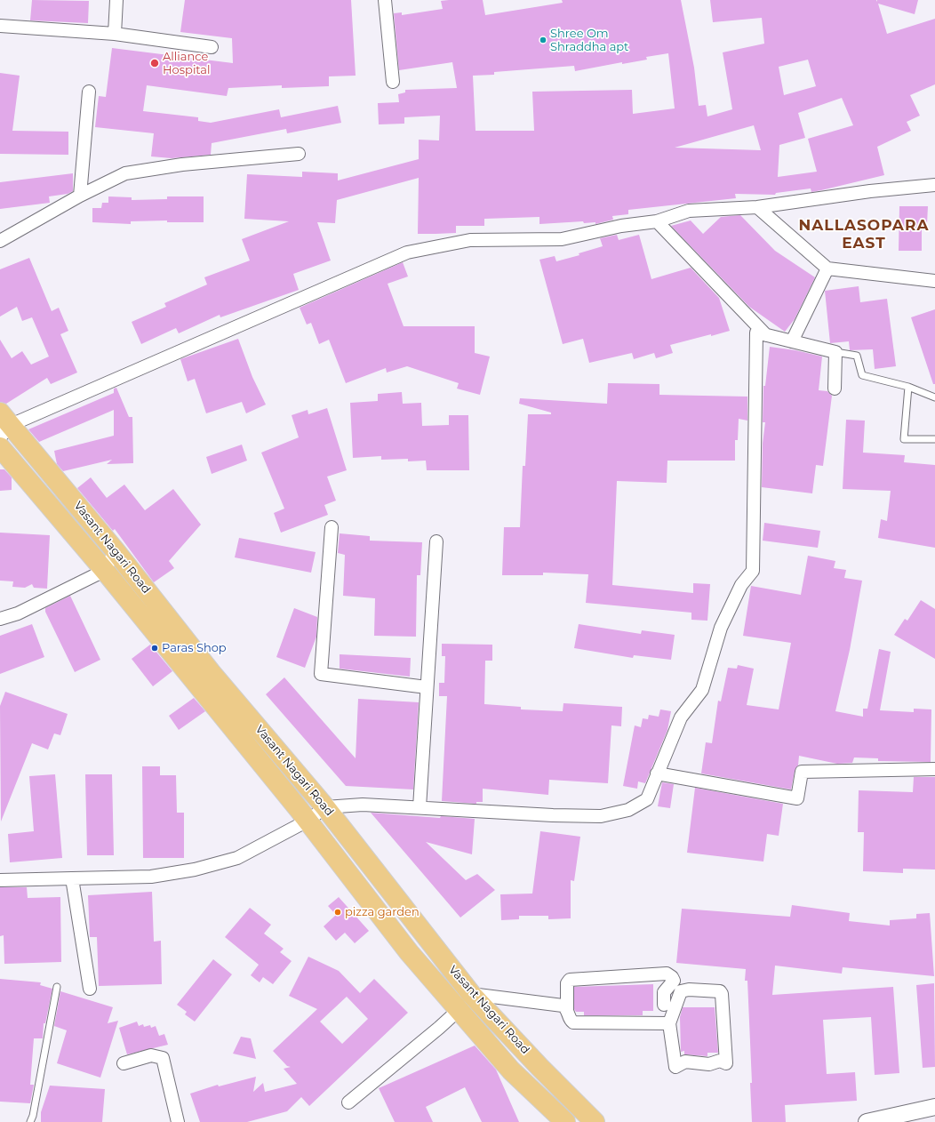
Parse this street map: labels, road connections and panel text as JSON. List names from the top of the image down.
{
  "streets": {
    "main road": ["Vasant Nagari Road"]
  },
  "districts": ["NALLASOPARA EAST"],
  "places": [
    "Shree Om Shraddha apt",
    "Alliance Hospital",
    "Paras Shop",
    "pizza garden"
  ]
}
